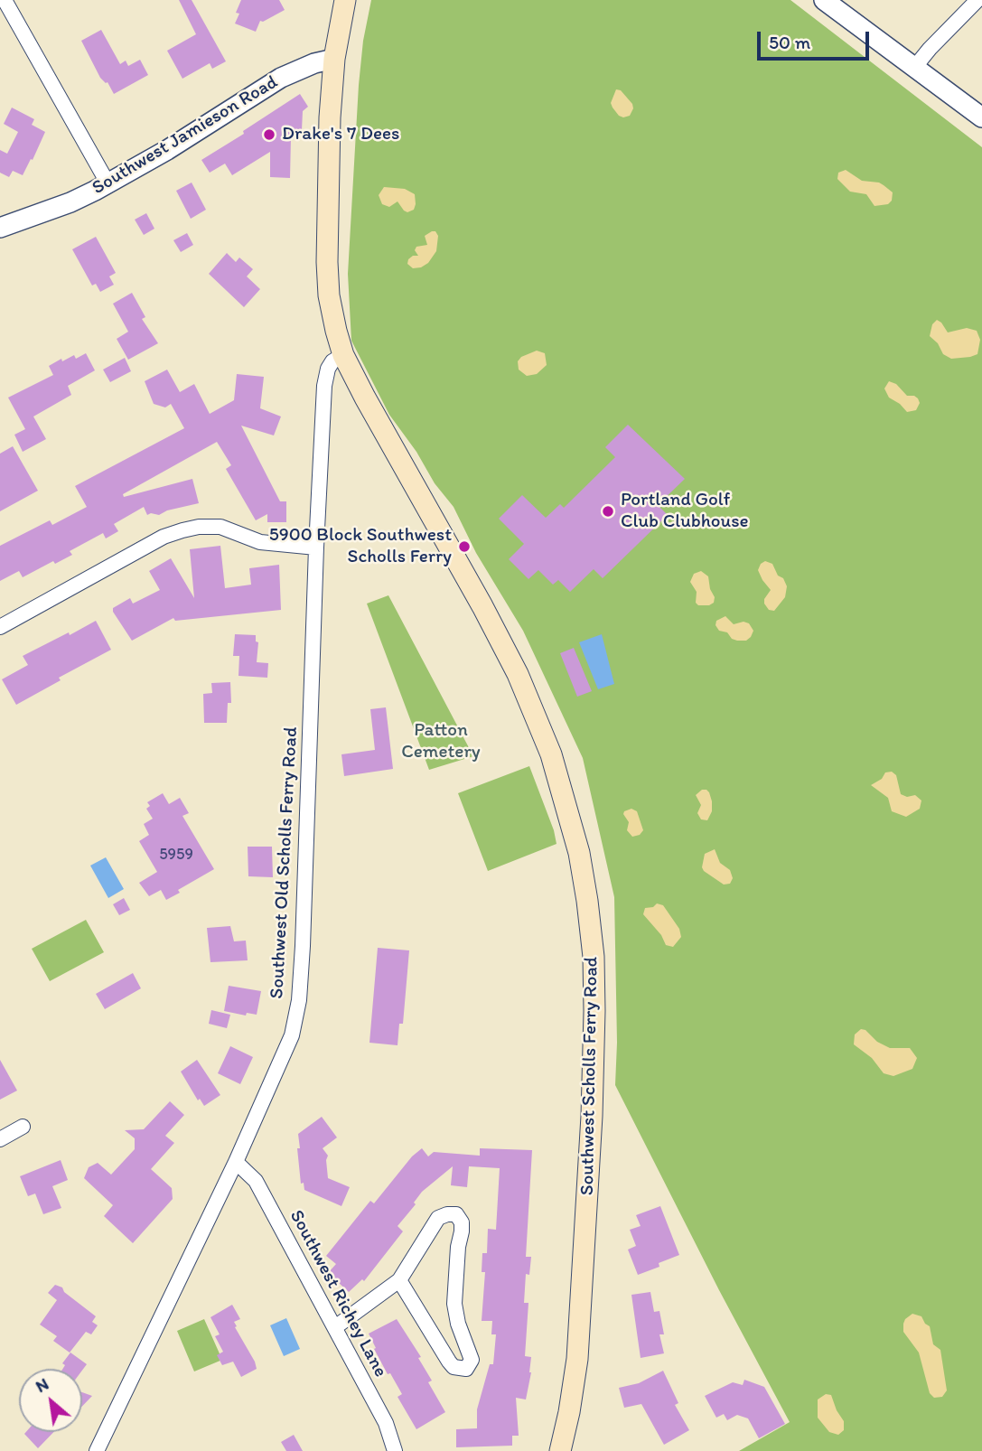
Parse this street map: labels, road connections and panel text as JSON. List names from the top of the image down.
{
  "streets": {
    "main road": ["Southwest Scholls Ferry Road"],
    "street": ["Southwest Jamieson Road", "Southwest Old Scholls Ferry Road", "Southwest Richey Lane"]
  },
  "crossings": [
    ["Southwest Jamieson Road", "Southwest Scholls Ferry Road"],
    ["Southwest Old Scholls Ferry Road", "Southwest Scholls Ferry Road"],
    ["Southwest Old Scholls Ferry Road", "Southwest Richey Lane"]
  ],
  "parks": ["Patton Cemetery"],
  "places": ["Drake's 7 Dees", "Portland Golf Club Clubhouse", "5900 Block Southwest Scholls Ferry"],
  "house_numbers": ["5959"],
  "scale_bar": "50 m",
  "north": "top left"
}
